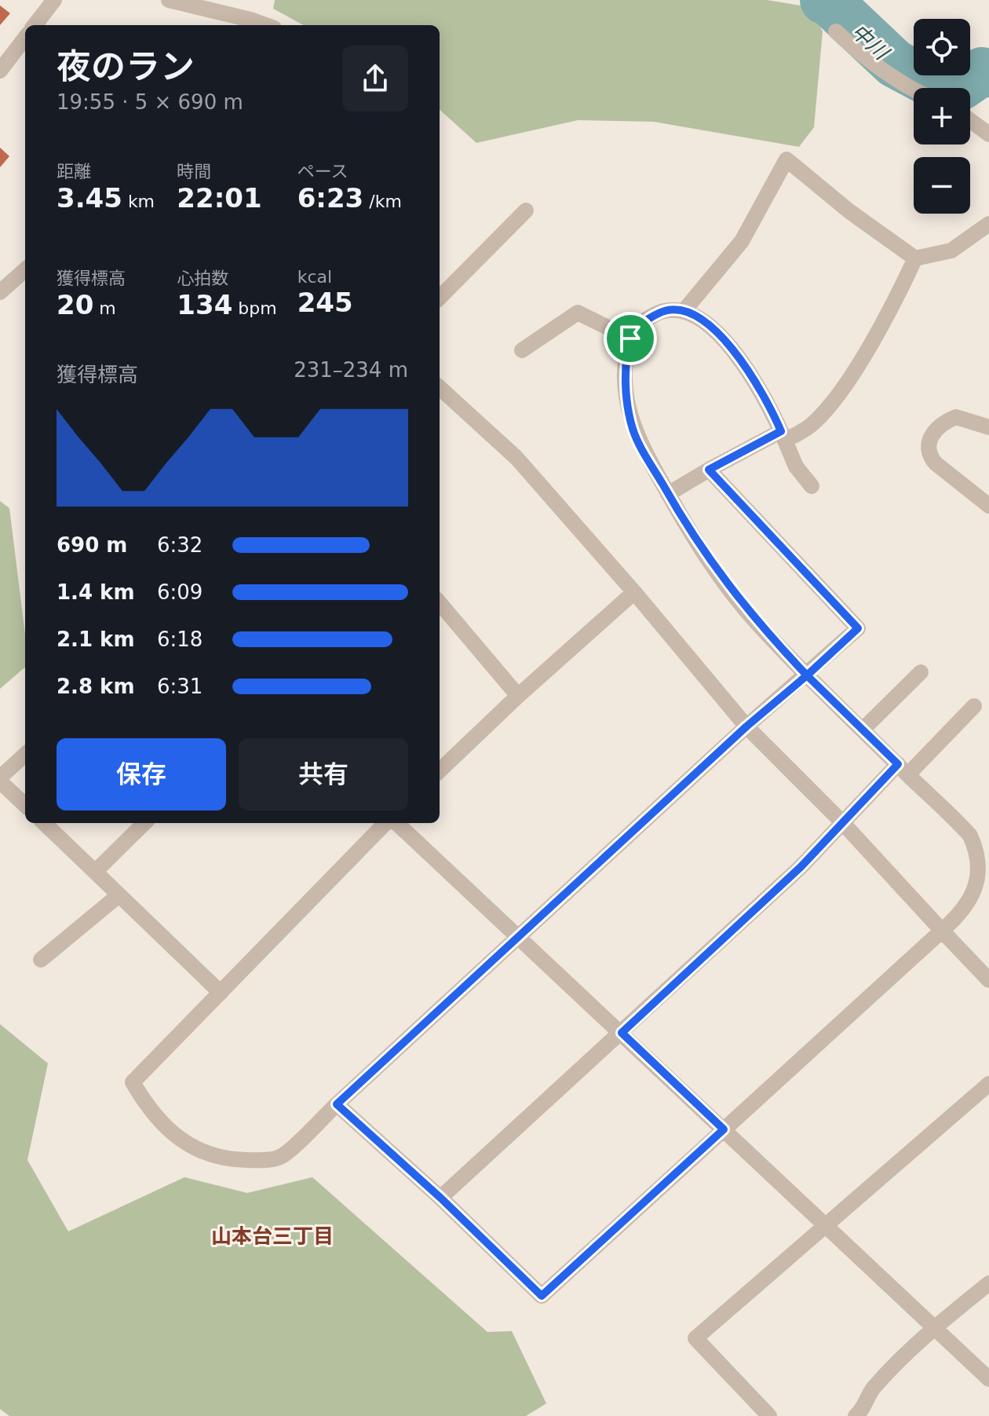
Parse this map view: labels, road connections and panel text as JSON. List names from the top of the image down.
{
  "districts": ["山本台三丁目"],
  "water": ["中川"],
  "page": {
    "map_buttons": ["+", "−"],
    "heading": ["夜のラン", "19:55 · 5 × 690 m"],
    "stats": [
      ["距離", "3.45 km"],
      ["時間", "22:01"],
      ["ペース", "6:23 /km"],
      ["獲得標高", "20 m"],
      ["心拍数", "134 bpm"],
      ["kcal", "245"]
    ],
    "chart": ["獲得標高", "231–234 m"],
    "list": [
      {
        "name": "690 m",
        "note": "6:32"
      },
      {
        "name": "1.4 km",
        "note": "6:09"
      },
      {
        "name": "2.1 km",
        "note": "6:18"
      },
      {
        "name": "2.8 km",
        "note": "6:31"
      }
    ],
    "buttons": ["保存", "共有"]
  }
}
